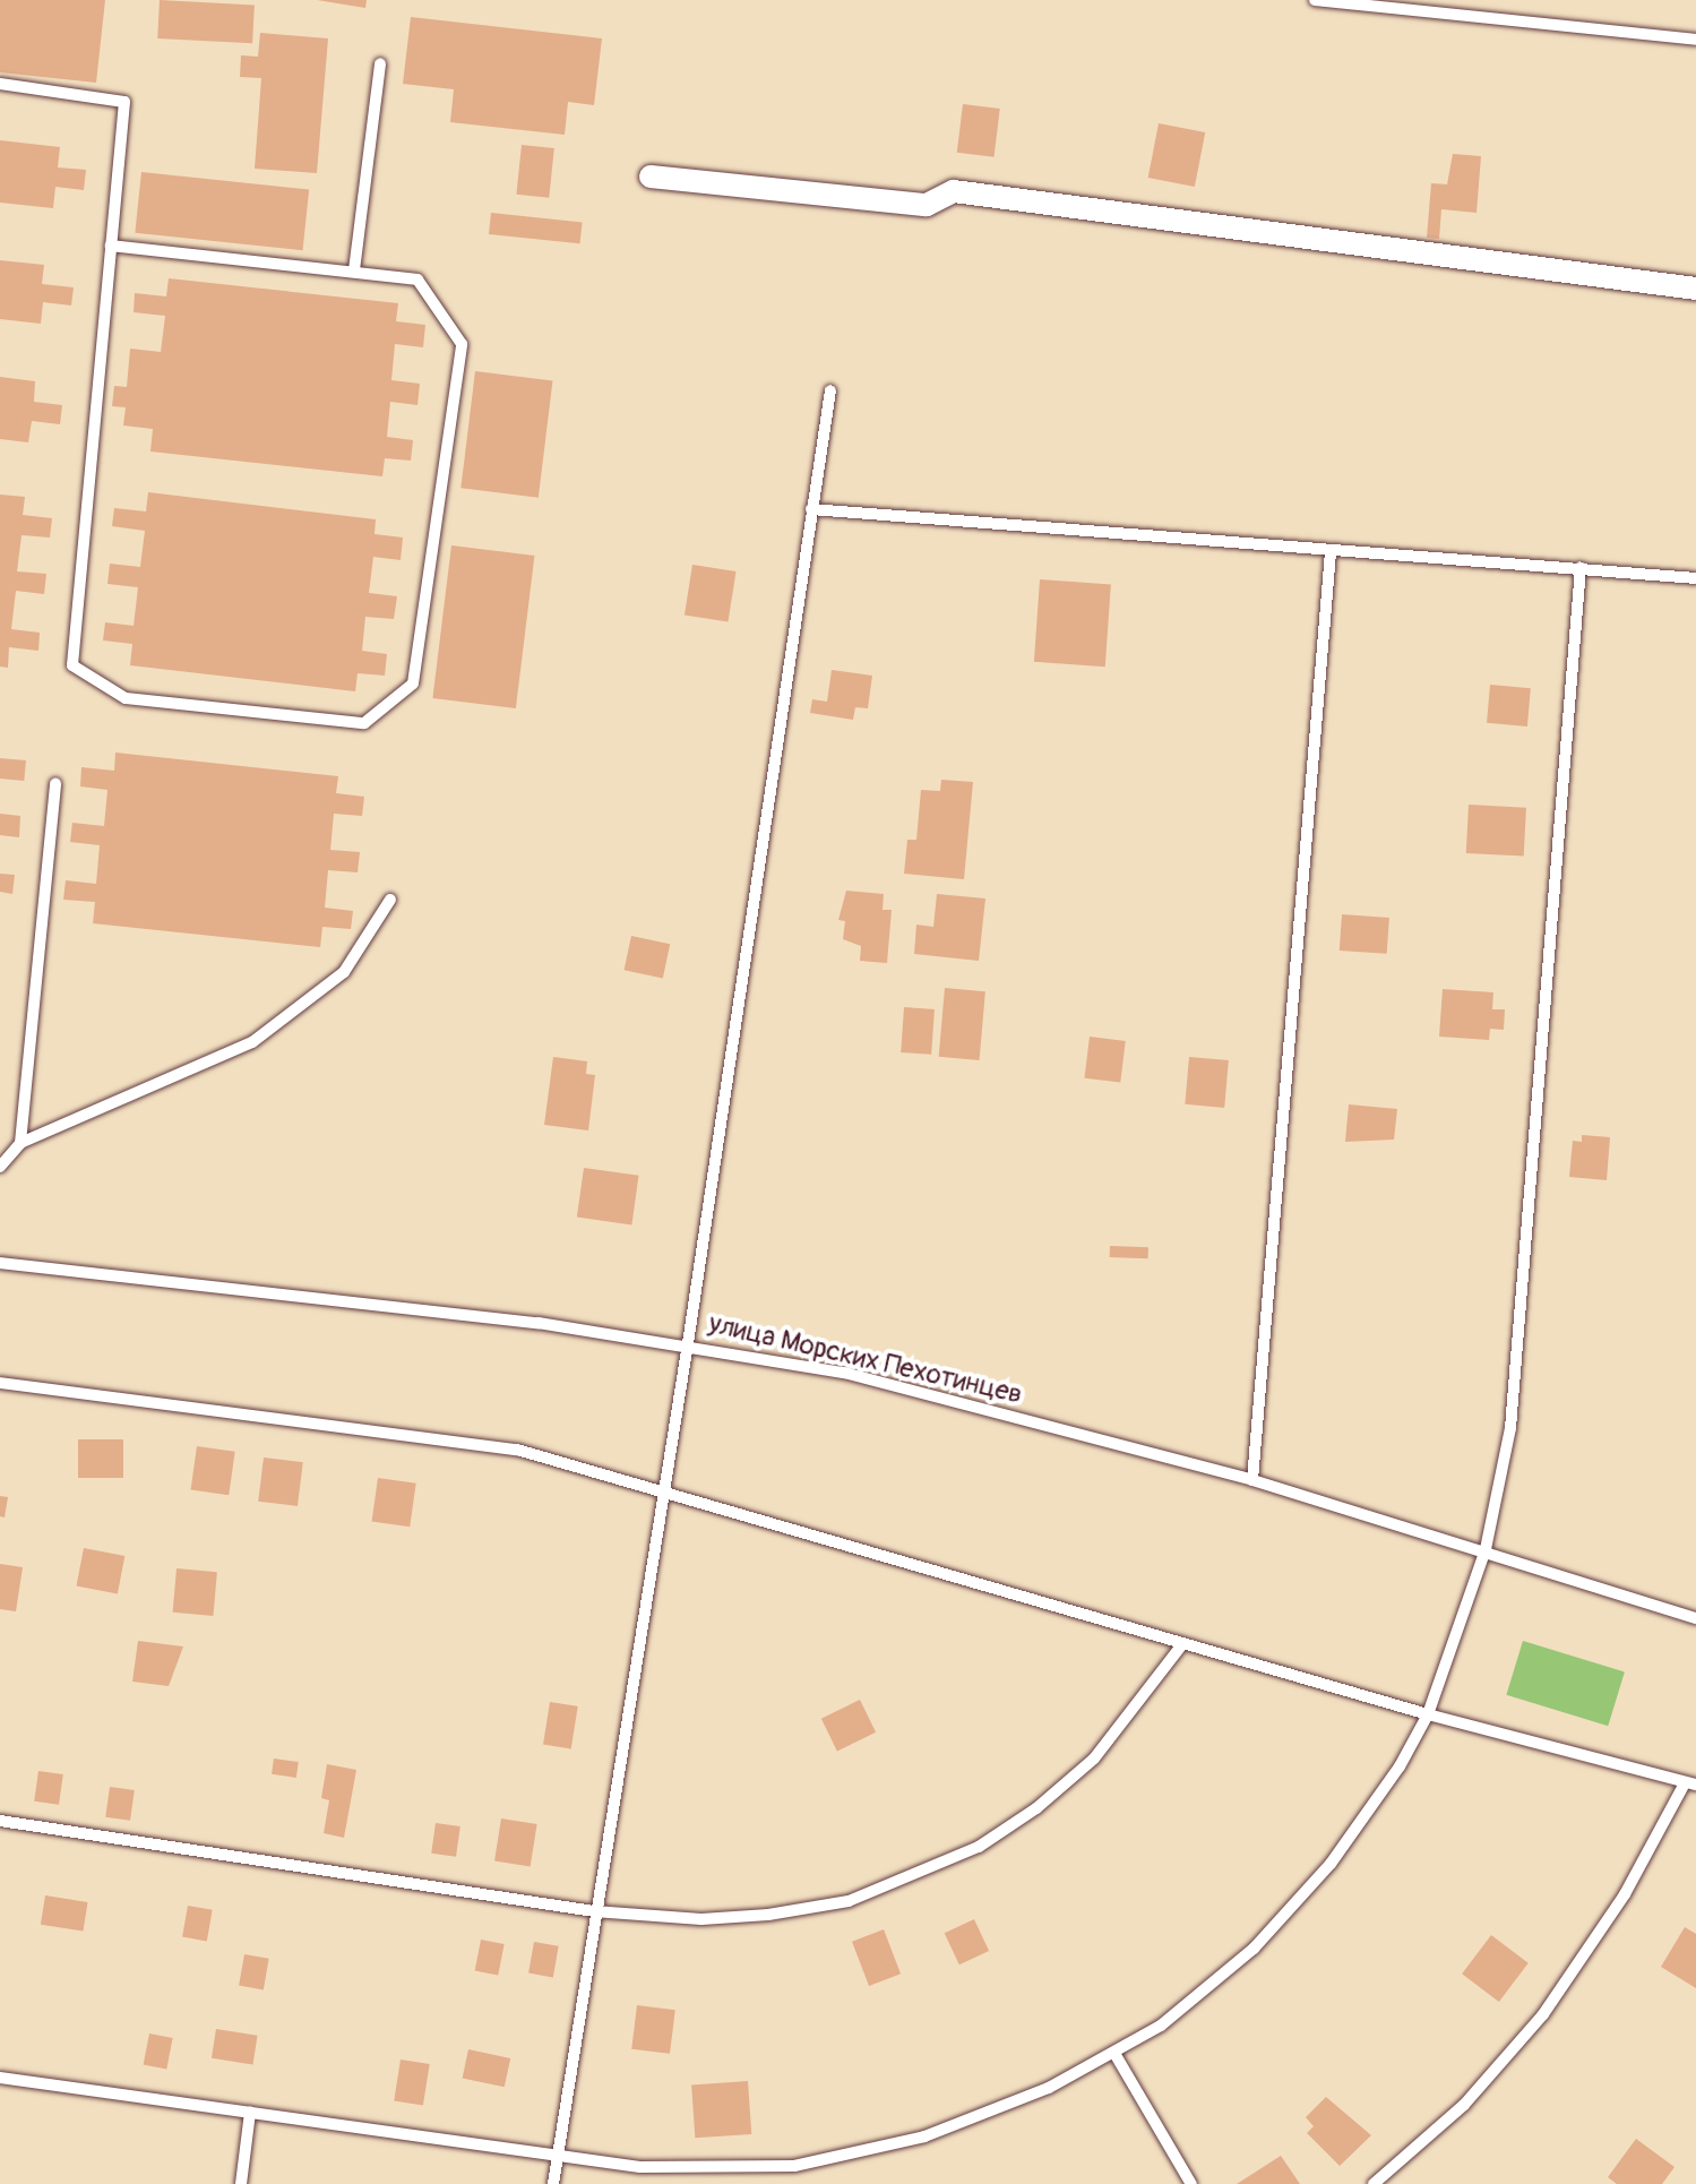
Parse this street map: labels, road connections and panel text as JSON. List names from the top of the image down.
{
  "streets": {
    "lane": ["улица Морских Пехотинцев"]
  }
}
